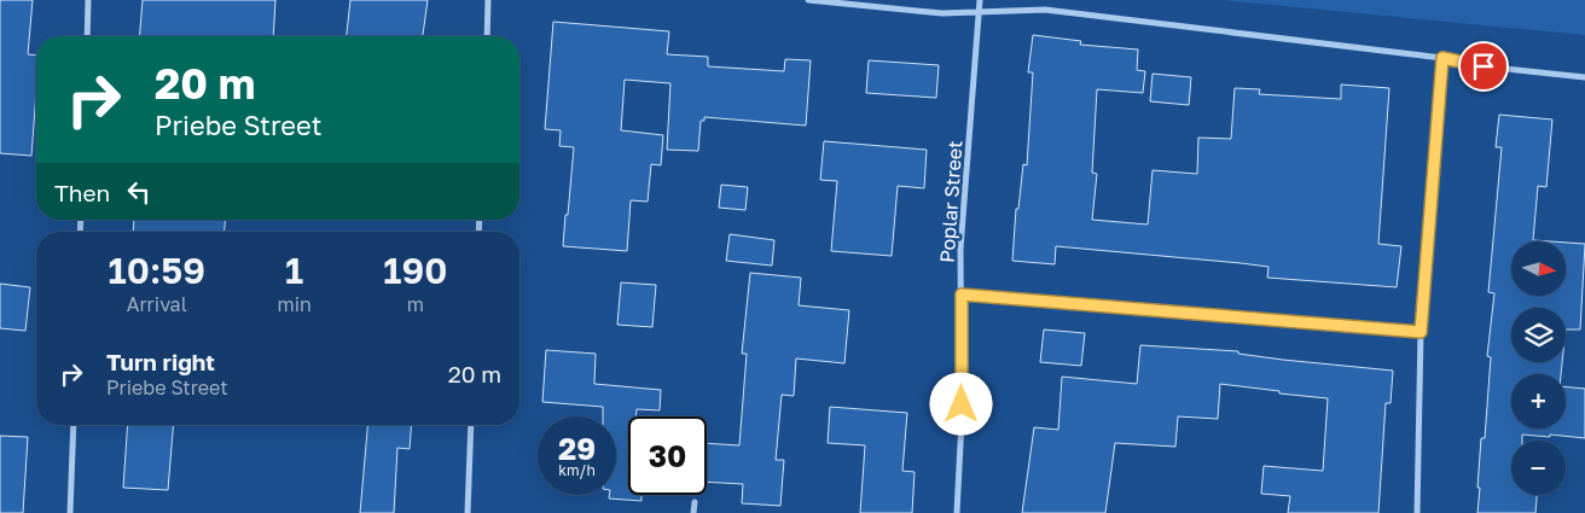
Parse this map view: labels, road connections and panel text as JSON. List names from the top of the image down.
{
  "streets": {
    "street": ["Poplar Street"]
  },
  "north": "right",
  "page": {
    "turn": ["20 m", "Priebe Street"],
    "then": "Then",
    "eta": [
      "10:59",
      "Arrival",
      "1",
      "min",
      "190",
      "m"
    ],
    "map_buttons": ["+", "−"],
    "list": [
      {
        "name": "Turn right",
        "note": "Priebe Street",
        "value": "20 m"
      }
    ],
    "speed": "29 km/h",
    "limit": "30"
  }
}
